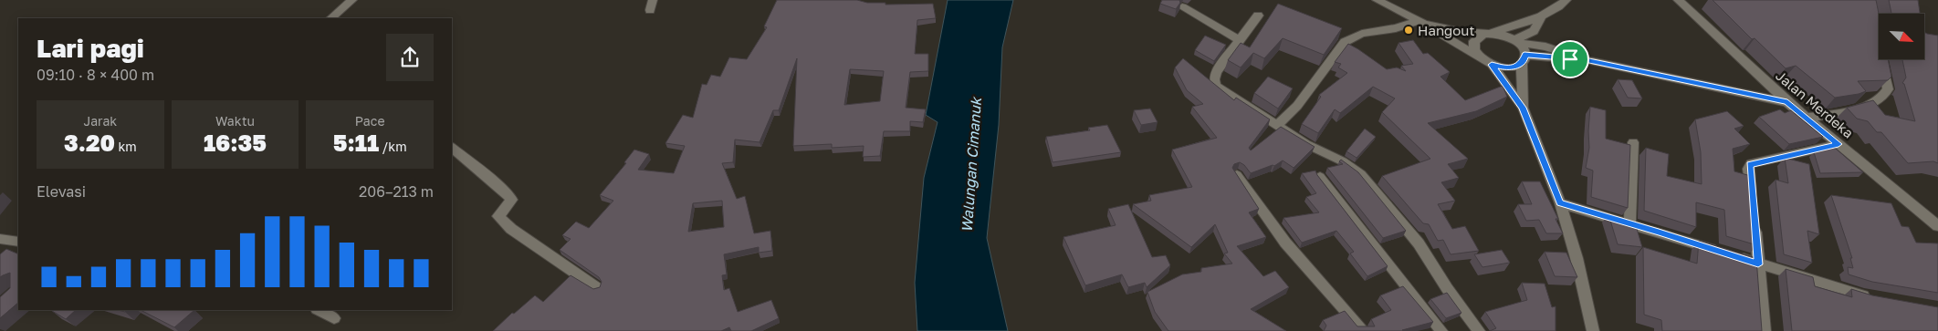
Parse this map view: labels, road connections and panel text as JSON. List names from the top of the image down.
{
  "streets": {
    "street": ["Jalan Merdeka"]
  },
  "water": ["Walungan Cimanuk"],
  "places": ["Hangout"],
  "north": "bottom right",
  "page": {
    "heading": ["Lari pagi", "09:10 · 8 × 400 m"],
    "stats": [
      ["Jarak", "3.20 km"],
      ["Waktu", "16:35"],
      ["Pace", "5:11 /km"]
    ],
    "chart": ["Elevasi", "206–213 m"]
  }
}
